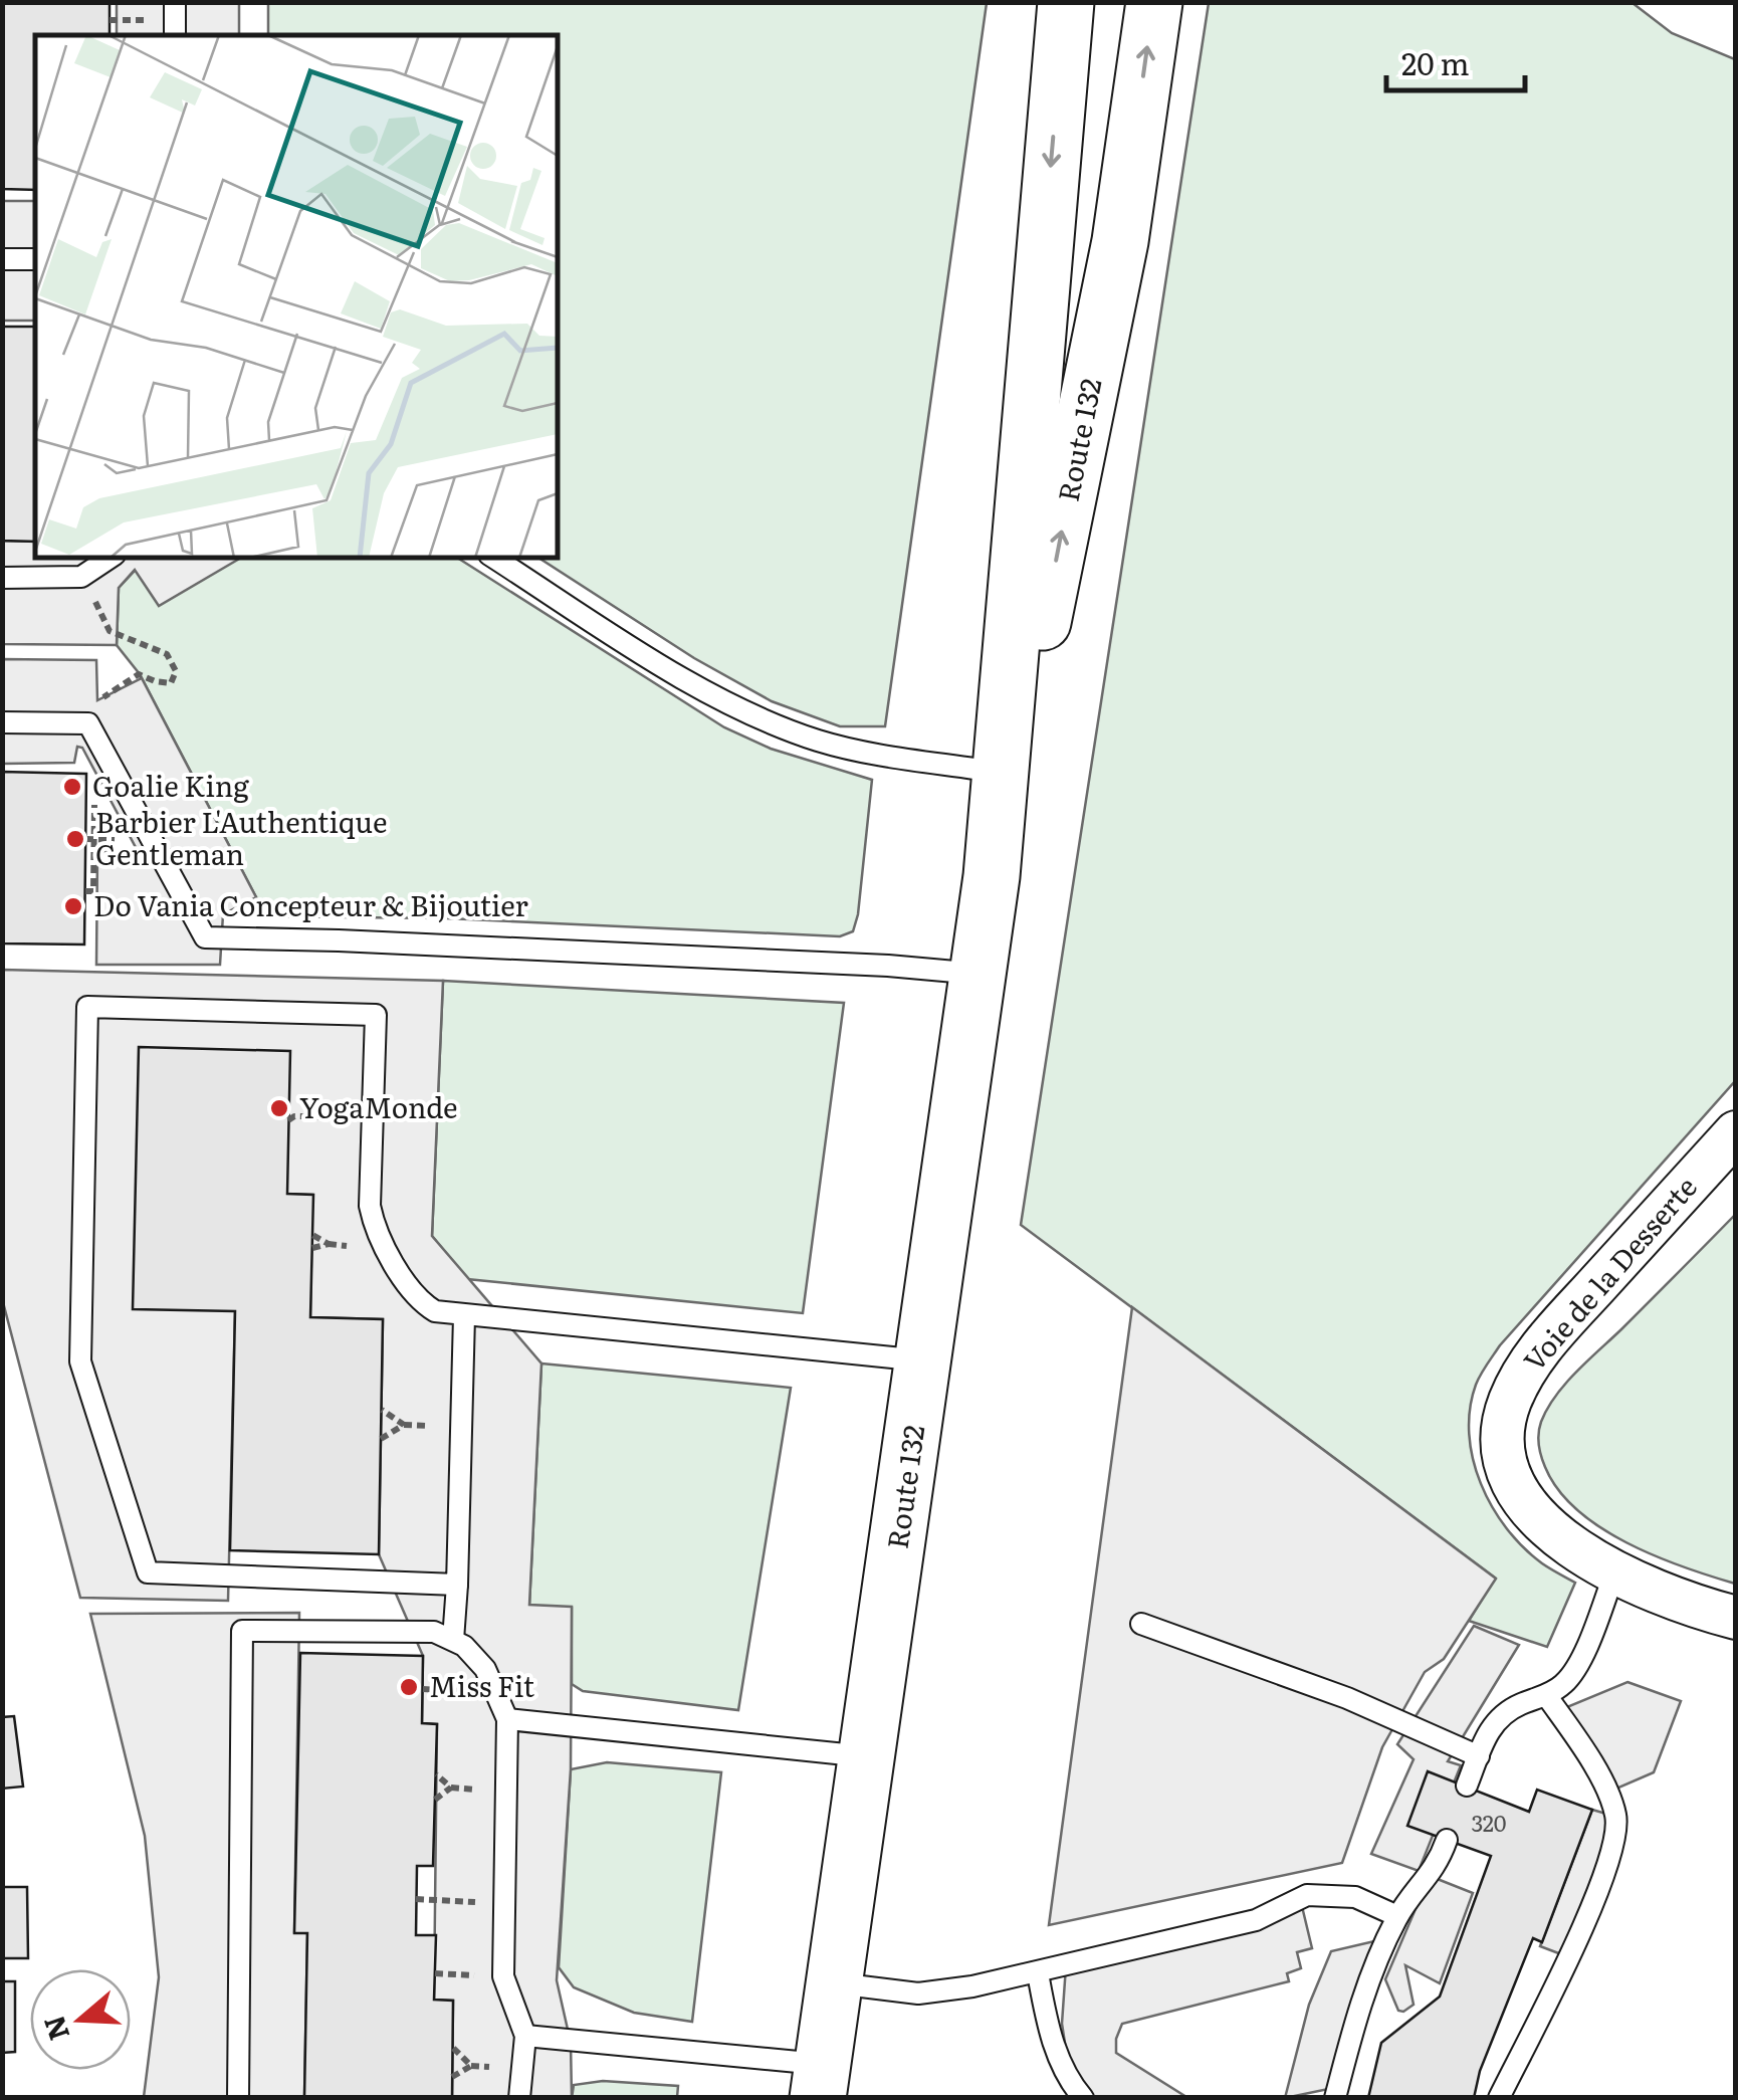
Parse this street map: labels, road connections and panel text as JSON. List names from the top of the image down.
{
  "streets": {
    "highway": ["Route 132"],
    "street": ["Voie de la Desserte"]
  },
  "places": [
    "Goalie King",
    "Barbier L'Authentique Gentleman",
    "Do Vania Concepteur & Bijoutier",
    "YogaMonde",
    "Miss Fit"
  ],
  "house_numbers": ["320"],
  "scale_bar": "20 m",
  "north": "left"
}
